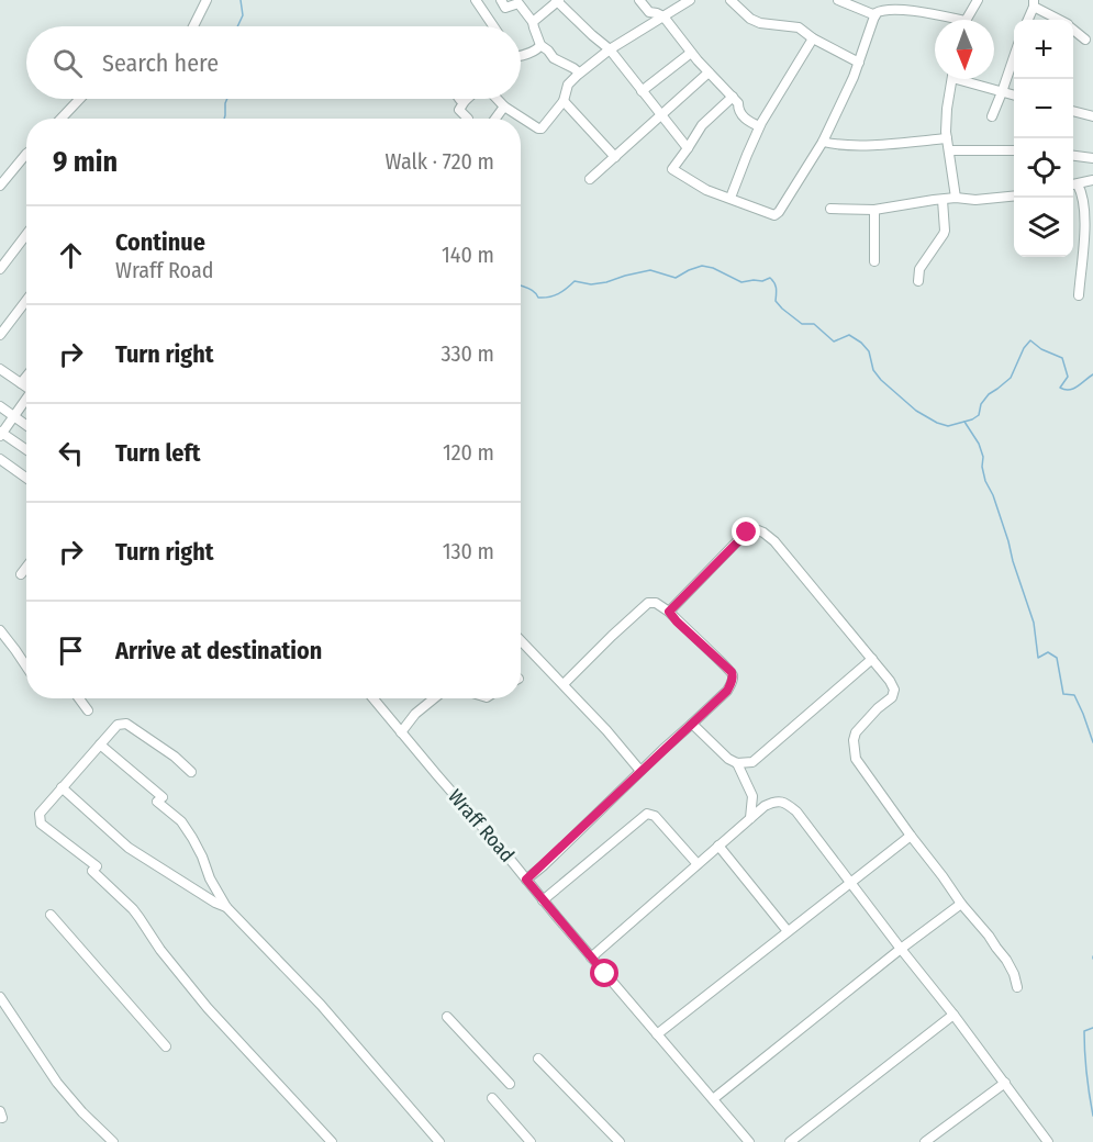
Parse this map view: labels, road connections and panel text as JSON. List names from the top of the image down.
{
  "streets": {
    "street": ["Wraff Road"]
  },
  "north": "bottom",
  "page": {
    "map_buttons": ["+", "−"],
    "search": "Search here",
    "heading": ["9 min", "Walk · 720 m"],
    "list": [
      ["Continue", "Wraff Road", "140 m"],
      ["Turn right", "330 m"],
      ["Turn left", "120 m"],
      ["Turn right", "130 m"],
      "Arrive at destination"
    ]
  }
}
